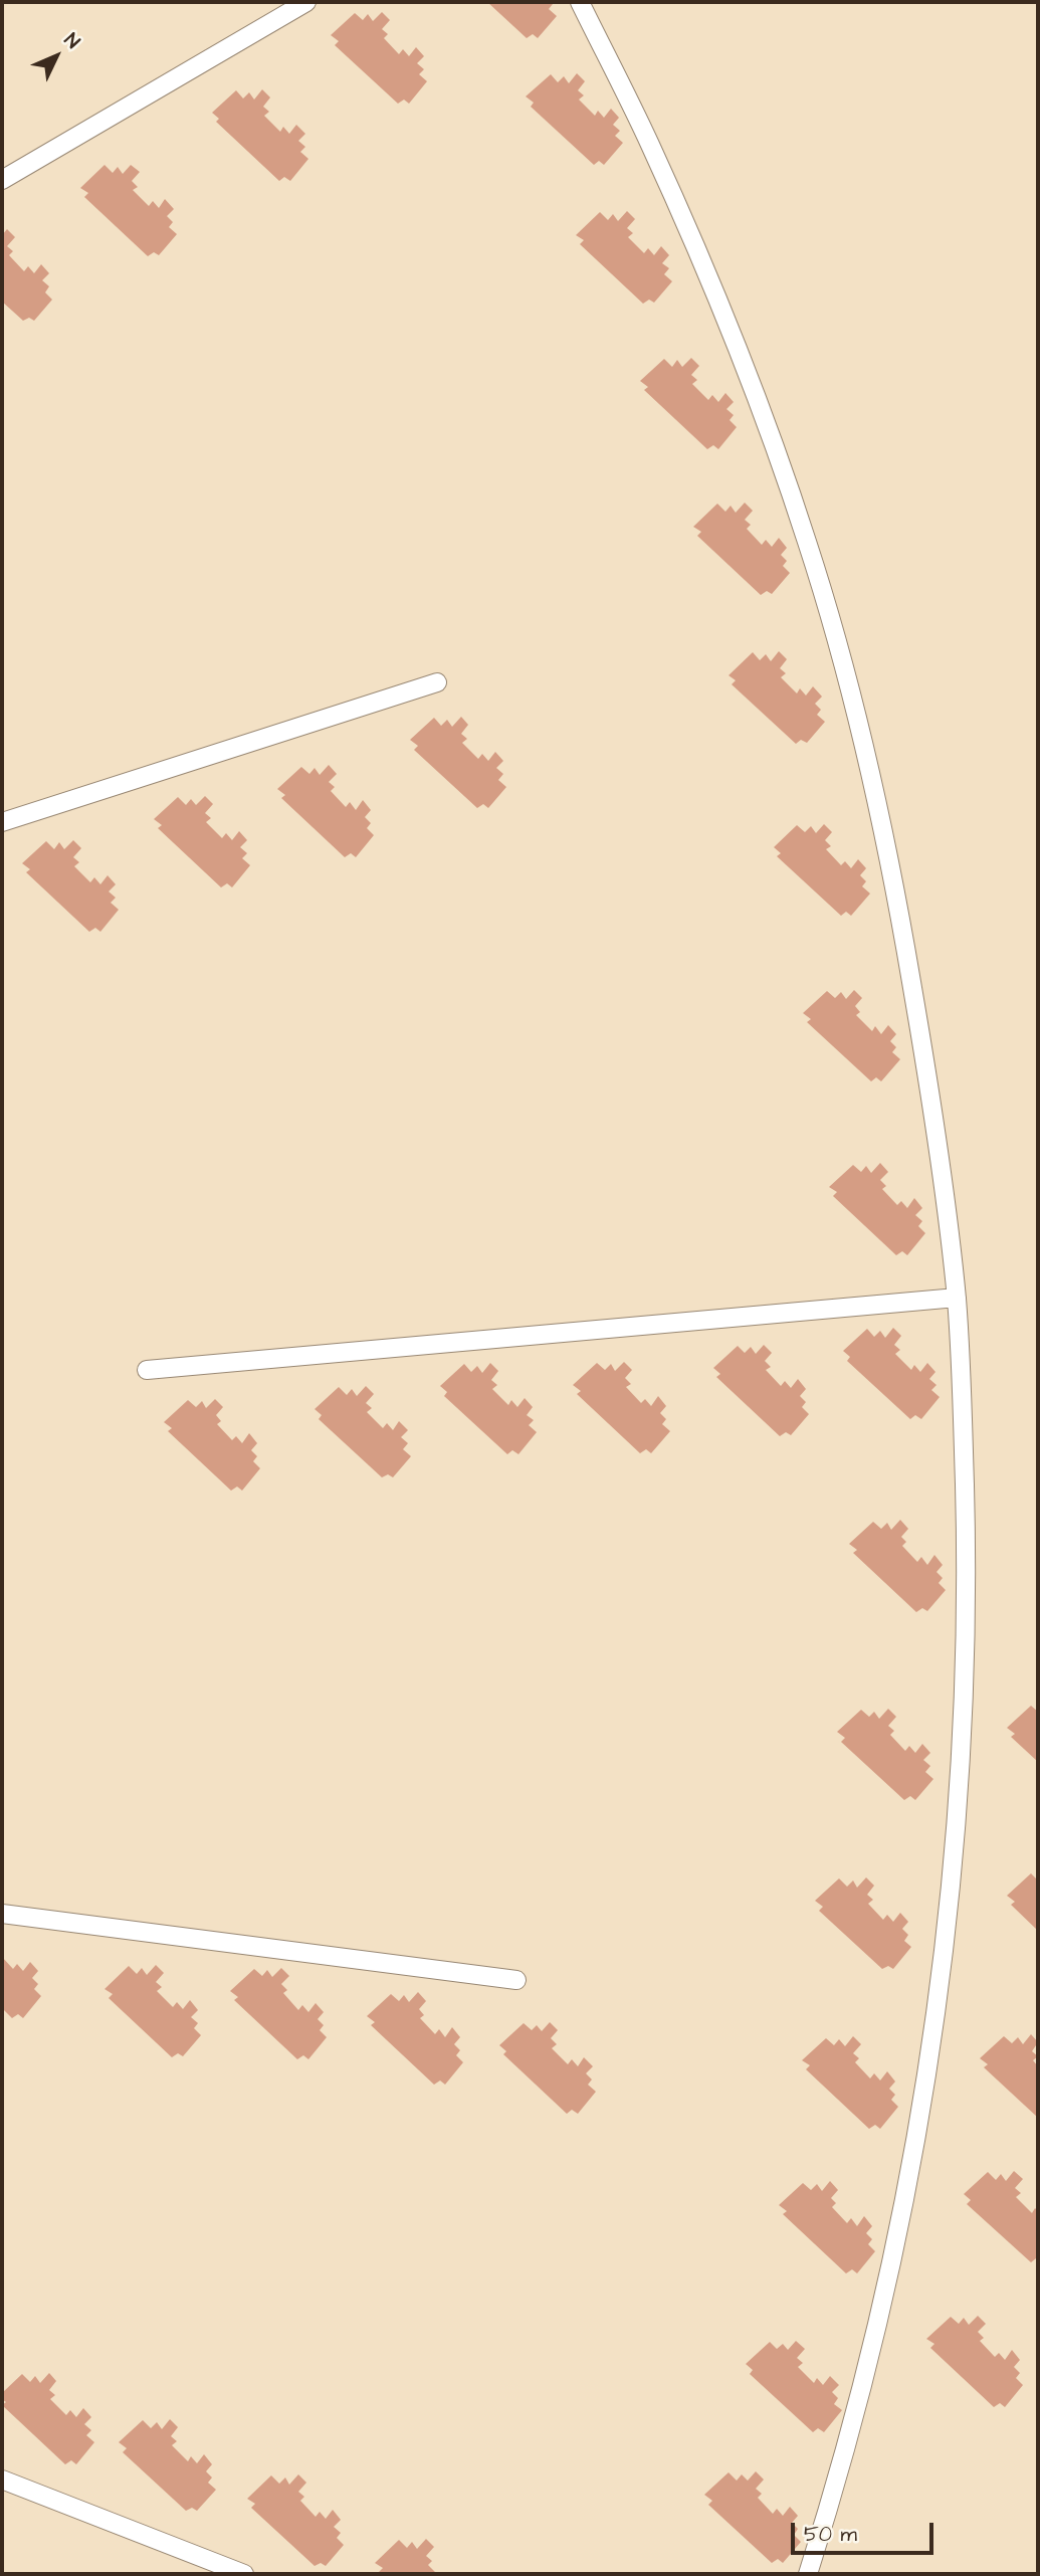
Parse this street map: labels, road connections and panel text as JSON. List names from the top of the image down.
{
  "scale_bar": "50 m",
  "north": "top right"
}
